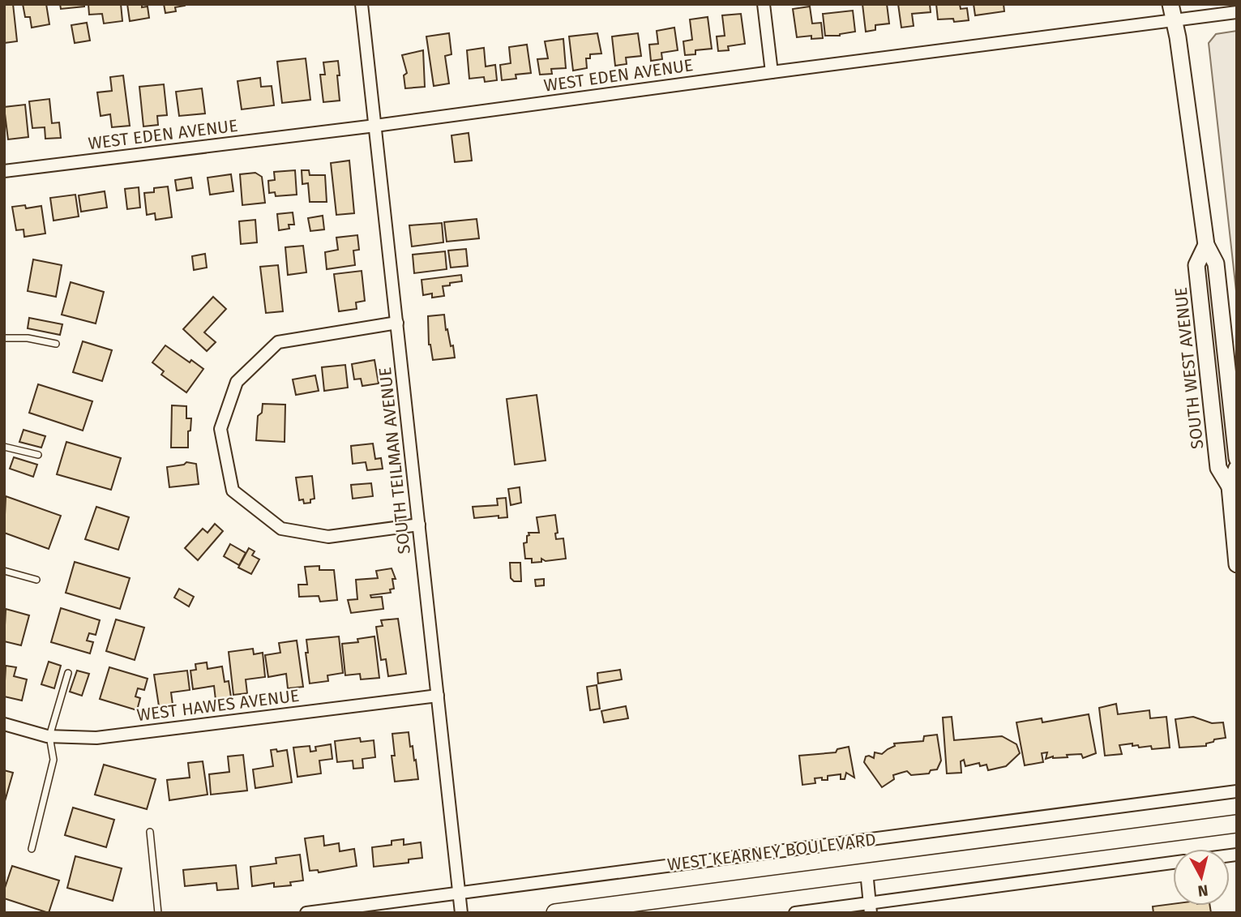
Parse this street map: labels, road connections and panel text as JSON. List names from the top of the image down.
{
  "streets": {
    "main road": ["WEST KEARNEY BOULEVARD"],
    "street": [
      "WEST EDEN AVENUE",
      "SOUTH WEST AVENUE",
      "SOUTH TEILMAN AVENUE",
      "WEST HAWES AVENUE"
    ]
  },
  "crossings": [
    ["WEST EDEN AVENUE", "SOUTH WEST AVENUE"],
    ["WEST EDEN AVENUE", "SOUTH TEILMAN AVENUE"],
    ["SOUTH TEILMAN AVENUE", "WEST HAWES AVENUE"],
    ["SOUTH TEILMAN AVENUE", "WEST KEARNEY BOULEVARD"]
  ],
  "north": "bottom"
}
